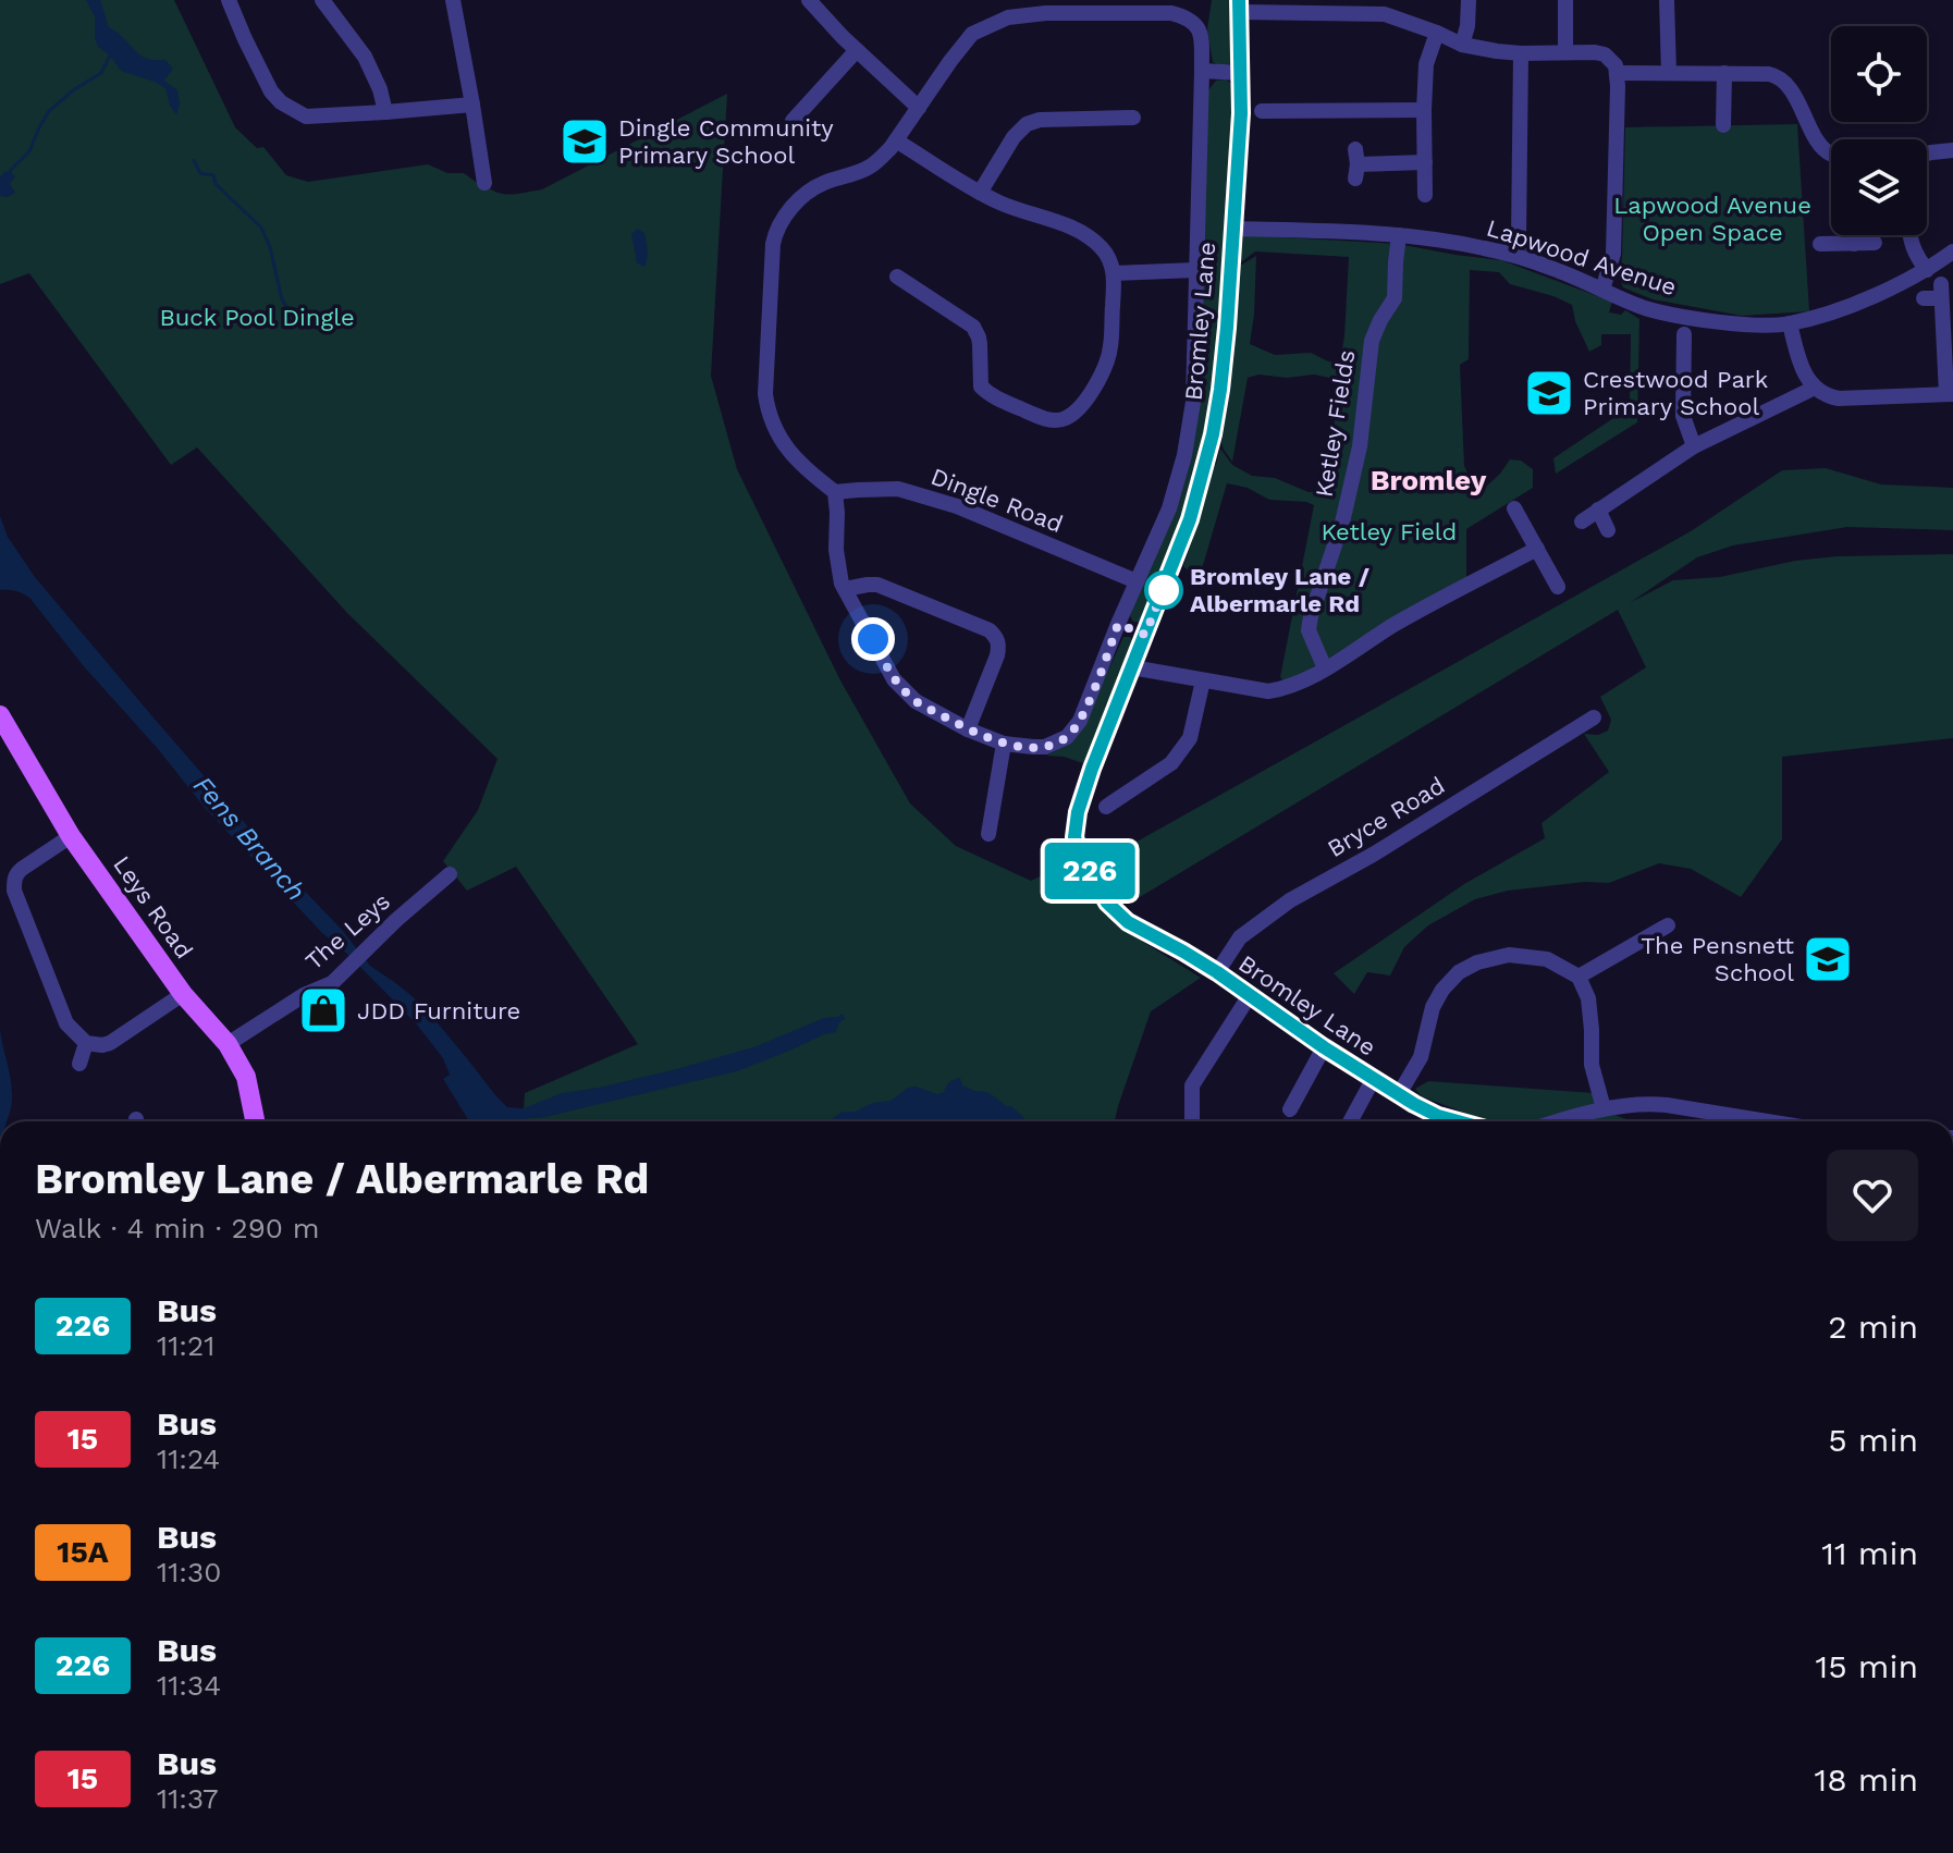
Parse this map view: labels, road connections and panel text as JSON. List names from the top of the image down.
{
  "streets": {
    "main road": ["Leys Road"],
    "street": [
      "Lapwood Avenue",
      "Bromley Lane",
      "Ketley Fields",
      "Dingle Road",
      "Bryce Road",
      "The Leys"
    ]
  },
  "crossings": [
    ["Lapwood Avenue", "Bromley Lane"],
    ["Lapwood Avenue", "Ketley Fields"],
    ["Bromley Lane", "Dingle Road"],
    ["Bromley Lane", "Bryce Road"],
    ["Leys Road", "The Leys"]
  ],
  "districts": ["Bromley"],
  "water": ["Fens Branch"],
  "parks": ["Lapwood Avenue Open Space", "Buck Pool Dingle", "Ketley Field"],
  "places": {
    "school or university": ["Dingle Community Primary School", "Crestwood Park Primary School", "The Pensnett School"],
    "other": ["Bromley Lane / Albermarle Rd"],
    "shop": ["JDD Furniture"]
  },
  "lines": ["bus line 226"],
  "page": {
    "on_map": "226",
    "heading": ["Bromley Lane / Albermarle Rd", "Walk · 4 min · 290 m"],
    "list": [
      {
        "mark": "226",
        "name": "Bus",
        "note": "11:21",
        "value": "2 min"
      },
      {
        "mark": "15",
        "name": "Bus",
        "note": "11:24",
        "value": "5 min"
      },
      {
        "mark": "15A",
        "name": "Bus",
        "note": "11:30",
        "value": "11 min"
      },
      {
        "mark": "226",
        "name": "Bus",
        "note": "11:34",
        "value": "15 min"
      },
      {
        "mark": "15",
        "name": "Bus",
        "note": "11:37",
        "value": "18 min"
      }
    ]
  }
}
